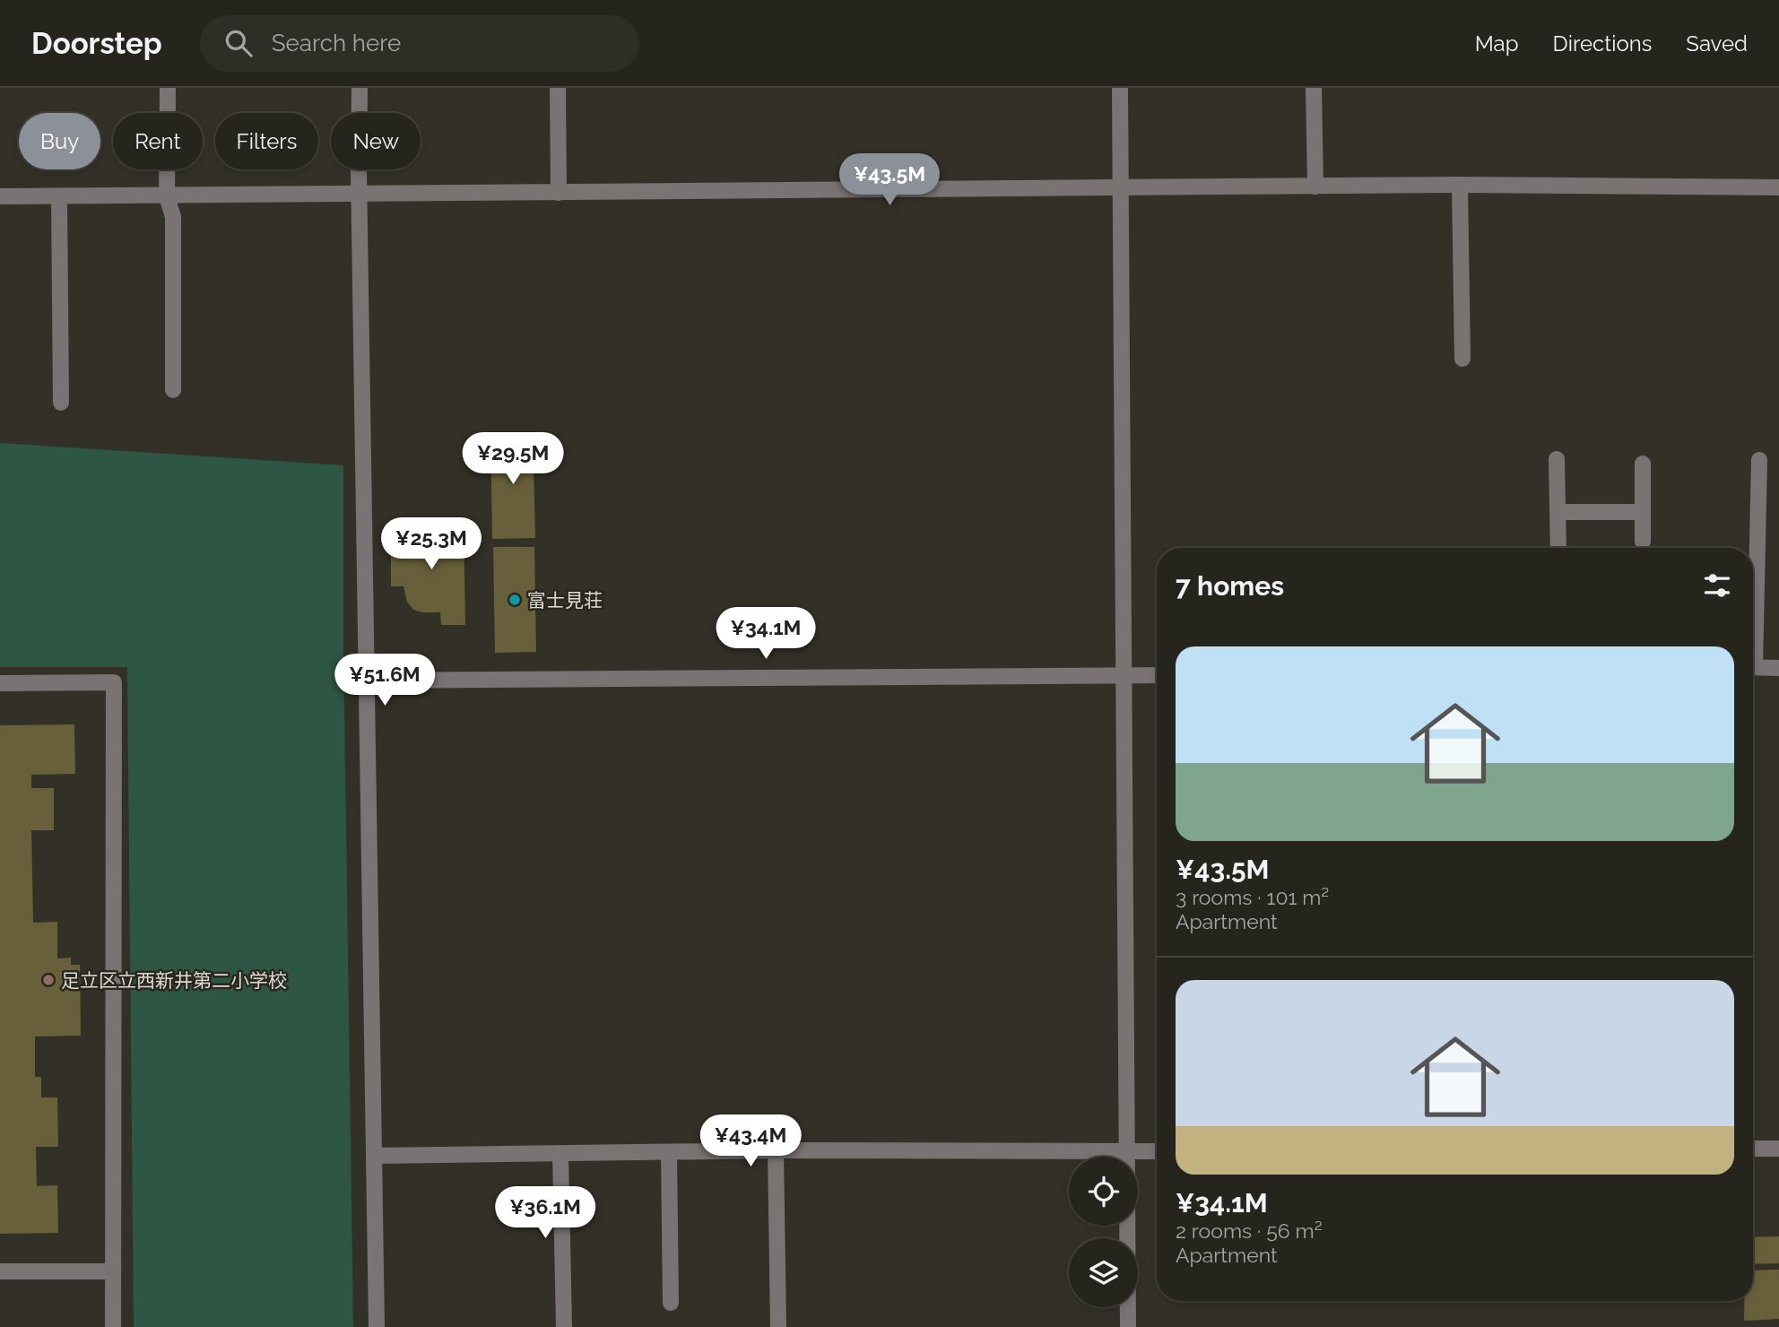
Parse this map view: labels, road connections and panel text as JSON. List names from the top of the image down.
{
  "places": ["富士見荘", "足立区立西新井第二小学校"],
  "page": {
    "header": "Doorstep",
    "search": "Search here",
    "nav": ["Map", "Directions", "Saved"],
    "chip": [
      "Buy",
      "Rent",
      "Filters",
      "New"
    ],
    "price": [
      "¥43.5M",
      "¥29.5M",
      "¥25.3M",
      "¥34.1M",
      "¥51.6M",
      "¥43.4M",
      "¥36.1M"
    ],
    "heading": "7 homes",
    "list": [
      {
        "name": "¥43.5M",
        "note": "3 rooms · 101 m² · Apartment"
      },
      {
        "name": "¥34.1M",
        "note": "2 rooms · 56 m² · Apartment"
      }
    ]
  }
}
